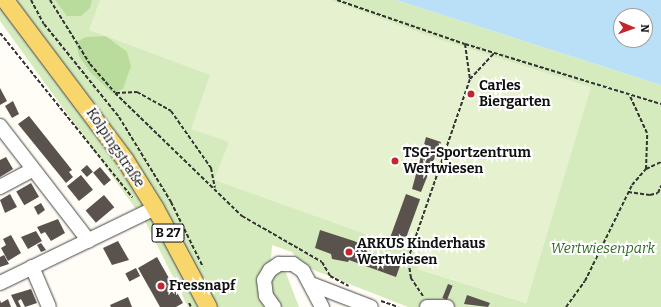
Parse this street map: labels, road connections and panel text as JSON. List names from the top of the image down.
{
  "streets": {
    "main road": ["Kolpingstraße", "B 27"]
  },
  "parks": ["Wertwiesenpark"],
  "places": [
    "Carles Biergarten",
    "TSG-Sportzentrum Wertwiesen",
    "ARKUS Kinderhaus Wertwiesen",
    "Fressnapf"
  ],
  "north": "right"
}
